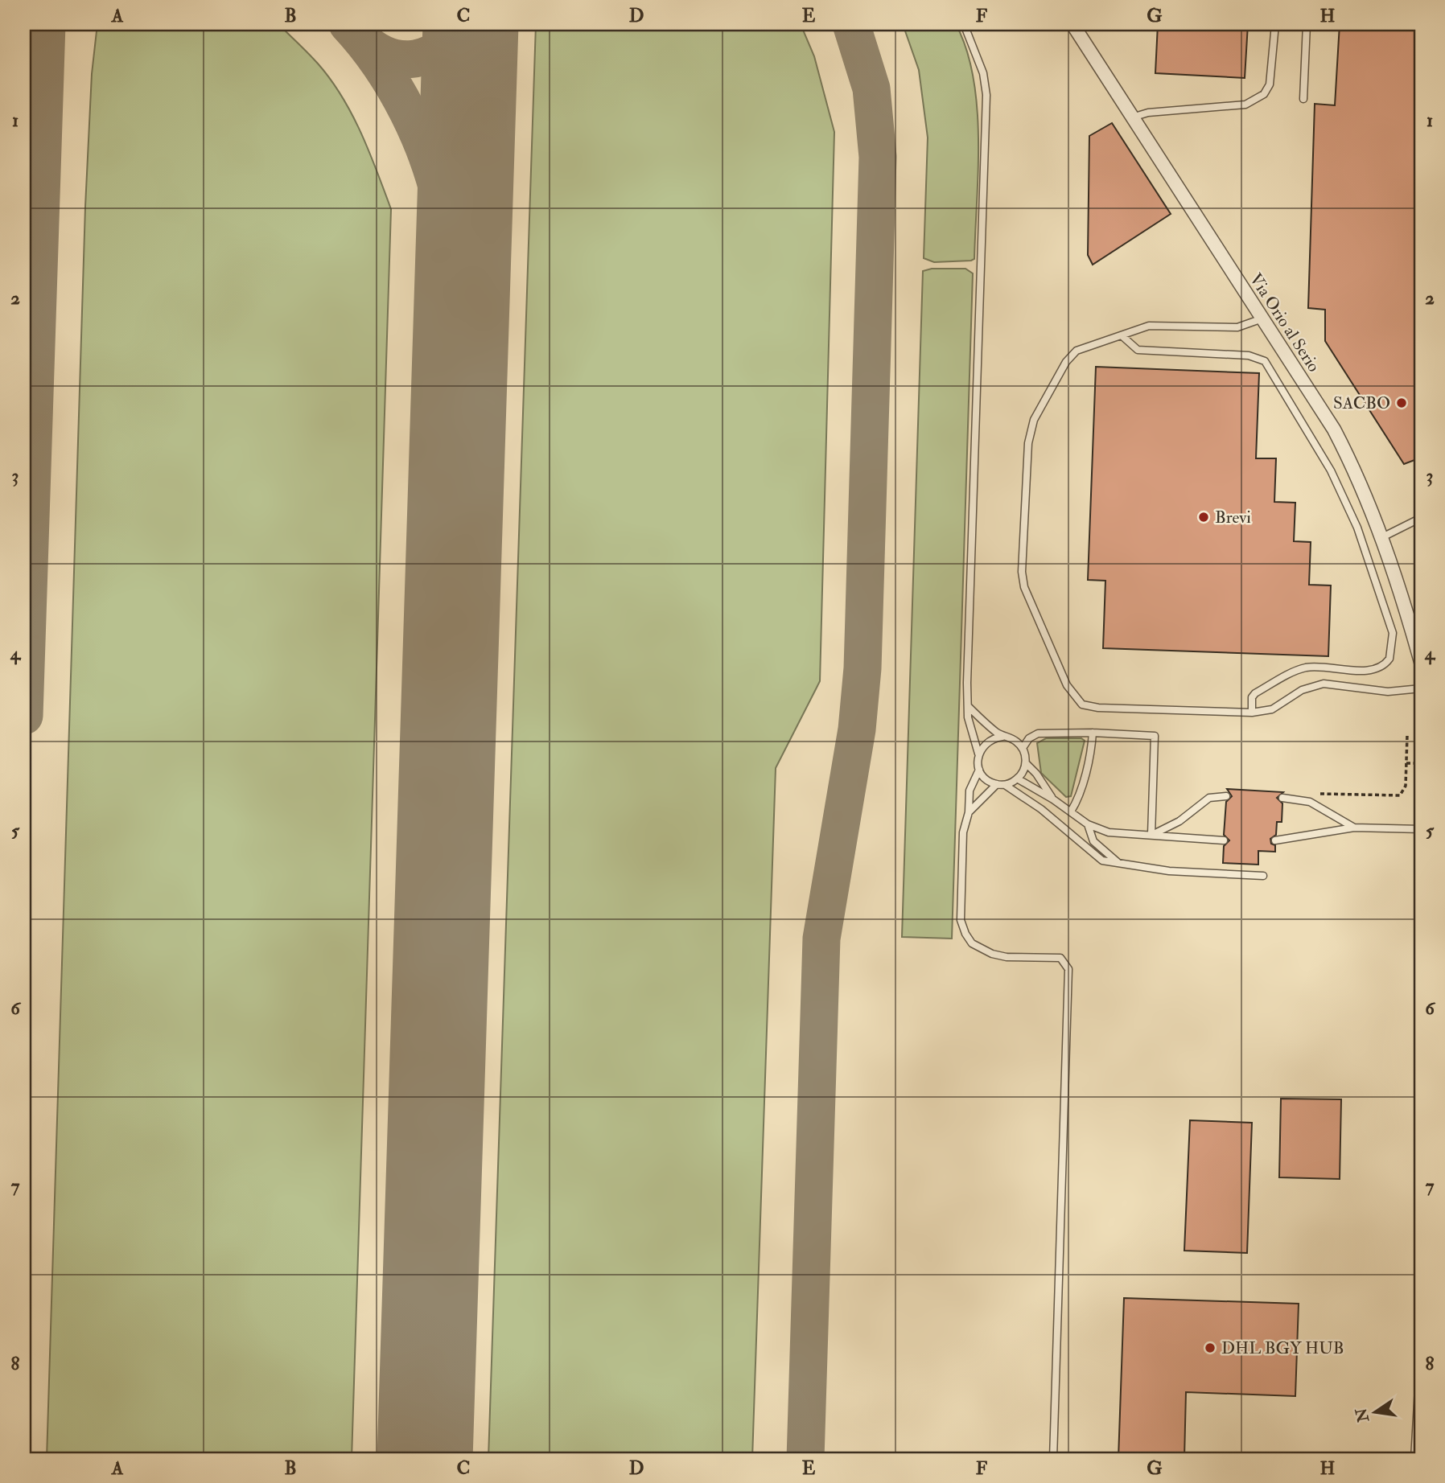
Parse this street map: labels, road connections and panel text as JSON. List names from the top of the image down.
{
  "streets": {
    "street": ["Via Orio al Serio"]
  },
  "places": ["SACBO", "Brevi", "DHL BGY HUB"],
  "north": "left",
  "grid": {
    "columns": [
      "A",
      "B",
      "C",
      "D",
      "E",
      "F",
      "G",
      "H"
    ],
    "rows": [
      "1",
      "2",
      "3",
      "4",
      "5",
      "6",
      "7",
      "8"
    ]
  }
}
